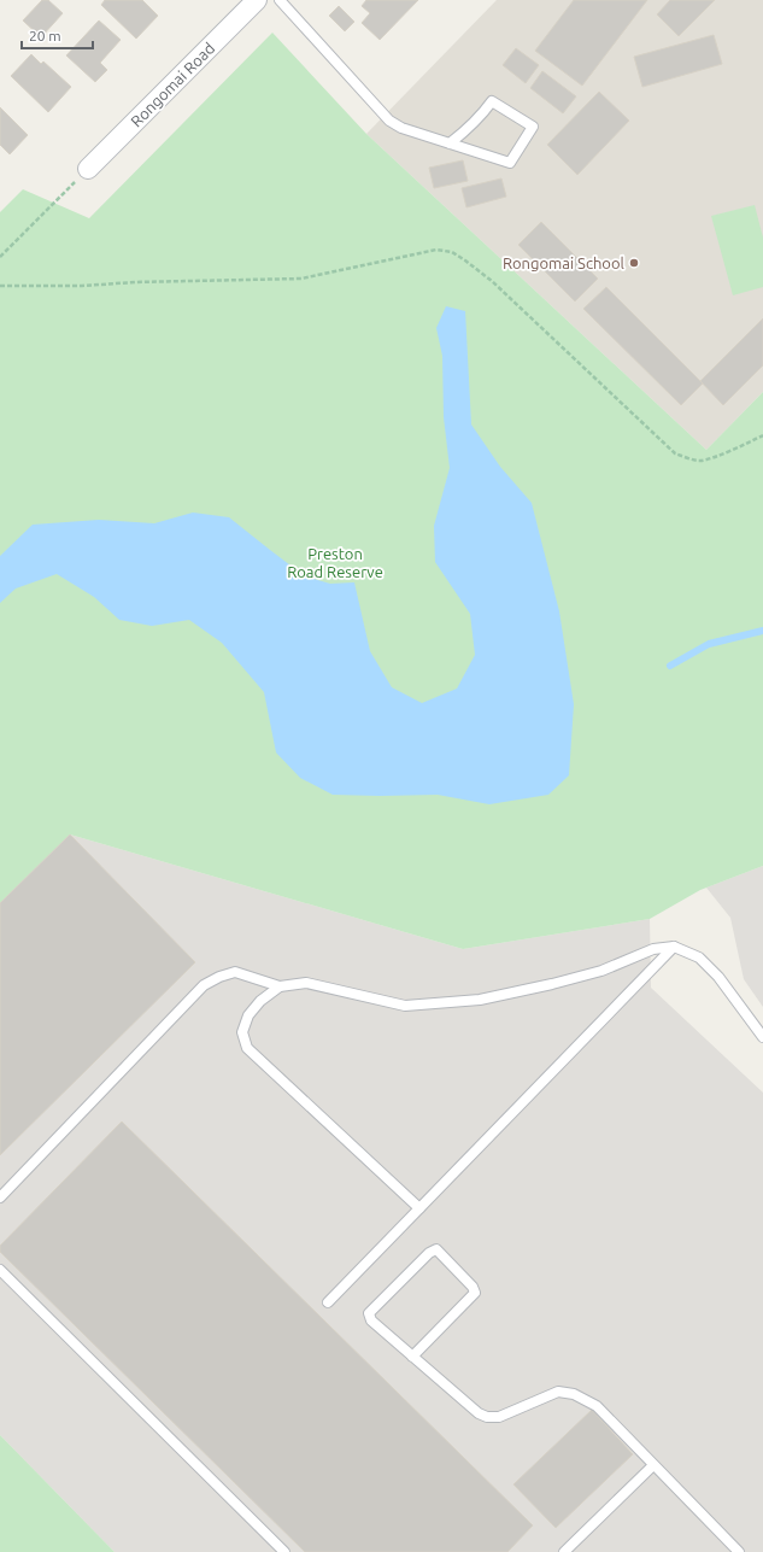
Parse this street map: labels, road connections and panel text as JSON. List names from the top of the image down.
{
  "streets": {
    "street": ["Rongomai Road"]
  },
  "parks": ["Preston Road Reserve"],
  "places": ["Rongomai School"],
  "scale_bar": "20 m"
}
